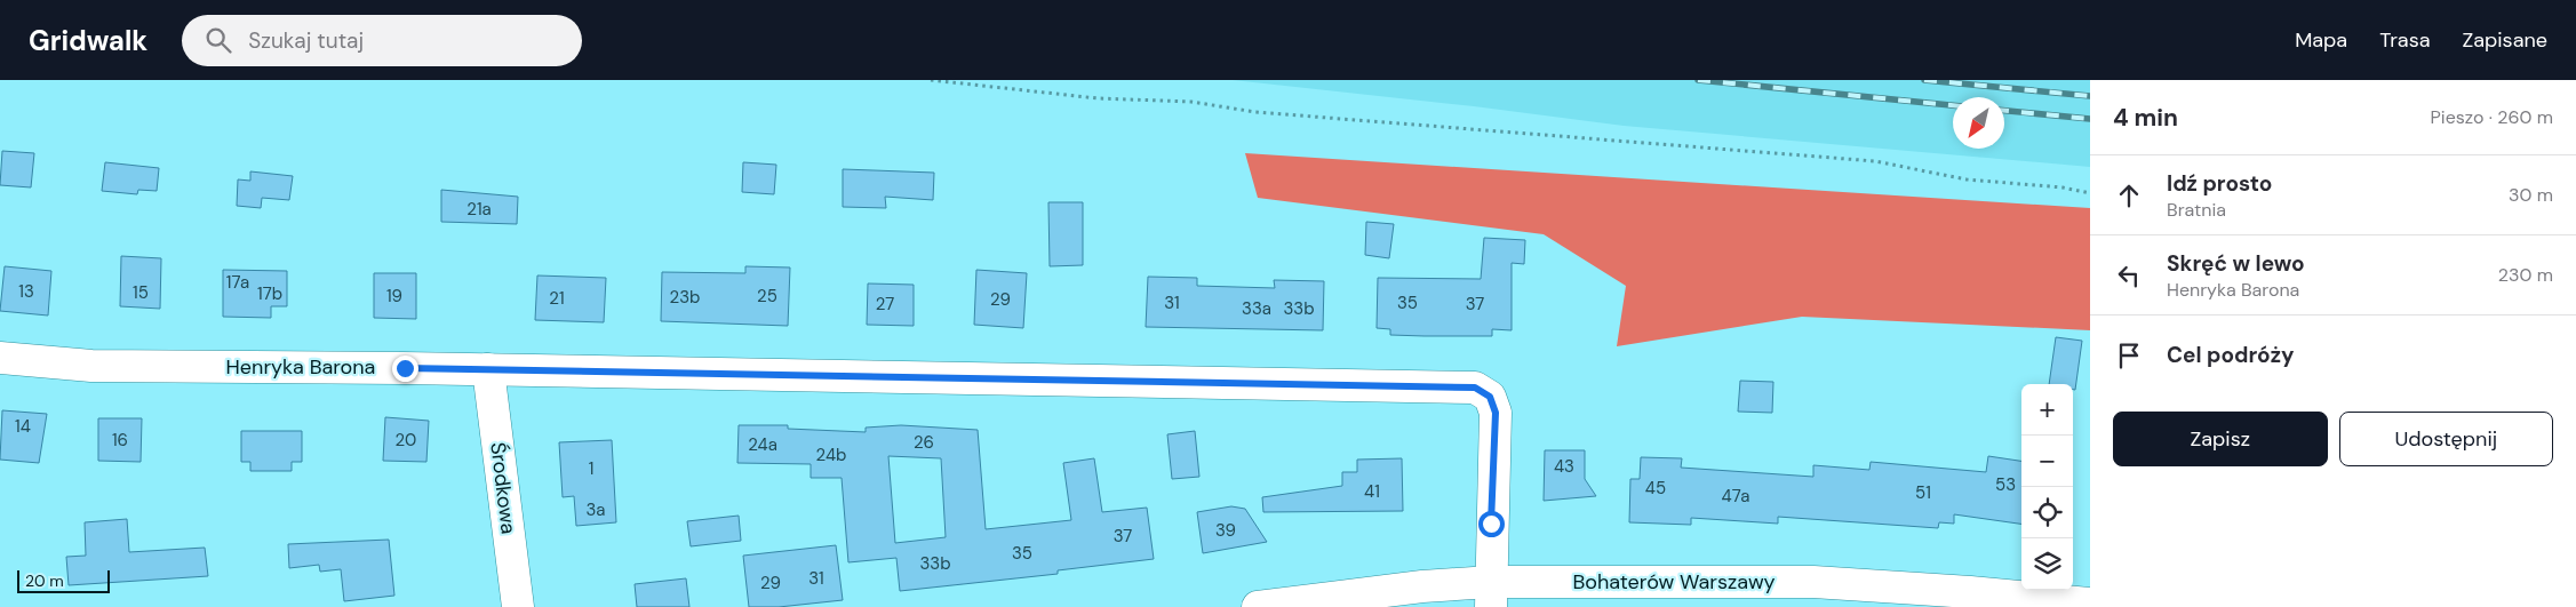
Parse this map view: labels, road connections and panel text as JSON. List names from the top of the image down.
{
  "streets": {
    "street": ["Henryka Barona", "Środkowa", "Bohaterów Warszawy"]
  },
  "crossings": [
    ["Henryka Barona", "Środkowa"],
    ["Henryka Barona", "Bohaterów Warszawy"]
  ],
  "house_numbers": [
    "21a",
    "17a",
    "13",
    "15",
    "17b",
    "19",
    "25",
    "23b",
    "21",
    "29",
    "31",
    "35",
    "27",
    "37",
    "33a",
    "33b",
    "14",
    "16",
    "20",
    "26",
    "24a",
    "24b",
    "43",
    "1",
    "53",
    "45",
    "41",
    "51",
    "47a",
    "3a",
    "39",
    "37",
    "35",
    "33b",
    "31",
    "29"
  ],
  "scale_bar": "20 m",
  "north": "bottom left",
  "page": {
    "header": "Gridwalk",
    "search": "Szukaj tutaj",
    "nav": ["Mapa", "Trasa", "Zapisane"],
    "heading": ["4 min", "Pieszo · 260 m"],
    "list": [
      ["Idź prosto", "Bratnia", "30 m"],
      ["Skręć w lewo", "Henryka Barona", "230 m"],
      "Cel podróży"
    ],
    "map_buttons": ["+", "−"],
    "buttons": ["Zapisz", "Udostępnij"],
    "scale": "20 m"
  }
}
